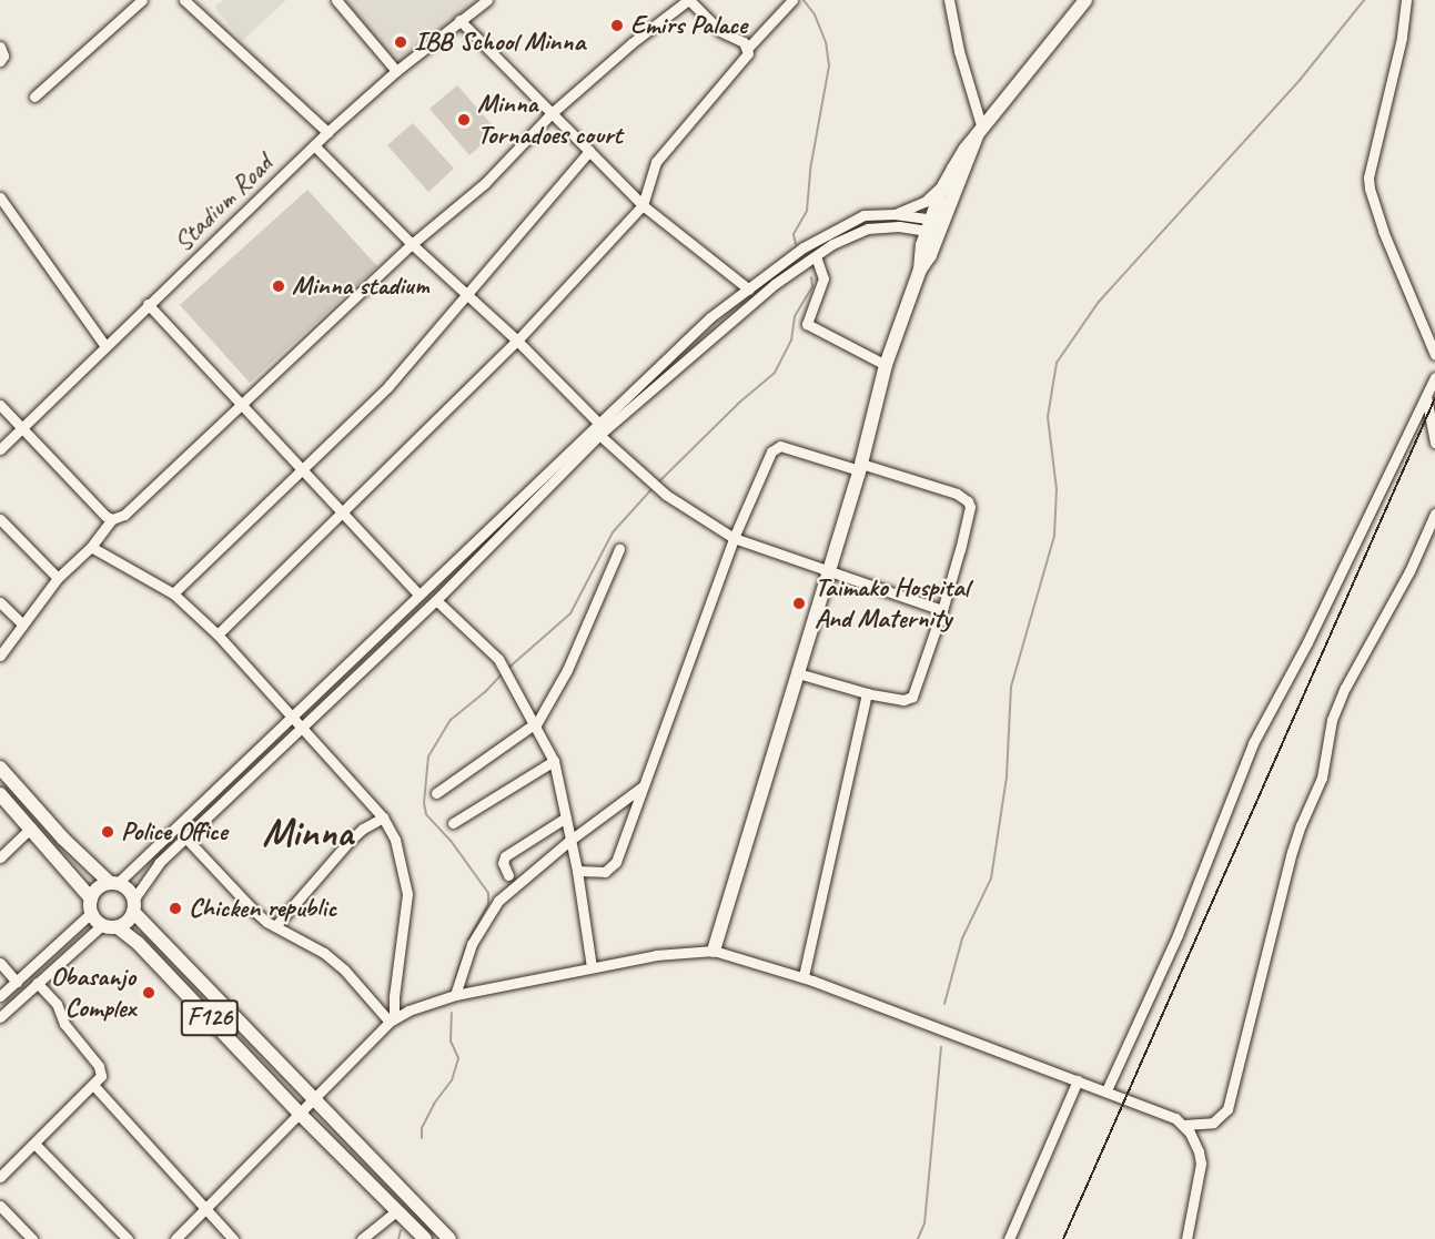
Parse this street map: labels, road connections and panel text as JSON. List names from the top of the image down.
{
  "streets": {
    "main road": ["F126"],
    "street": ["Stadium Road"]
  },
  "districts": ["Minna"],
  "places": [
    "Emirs Palace",
    "IBB School Minna",
    "Minna Tornadoes court",
    "Minna stadium",
    "Taimako Hospital And Maternity",
    "Police Office",
    "Chicken republic",
    "Obasanjo Complex"
  ]
}
